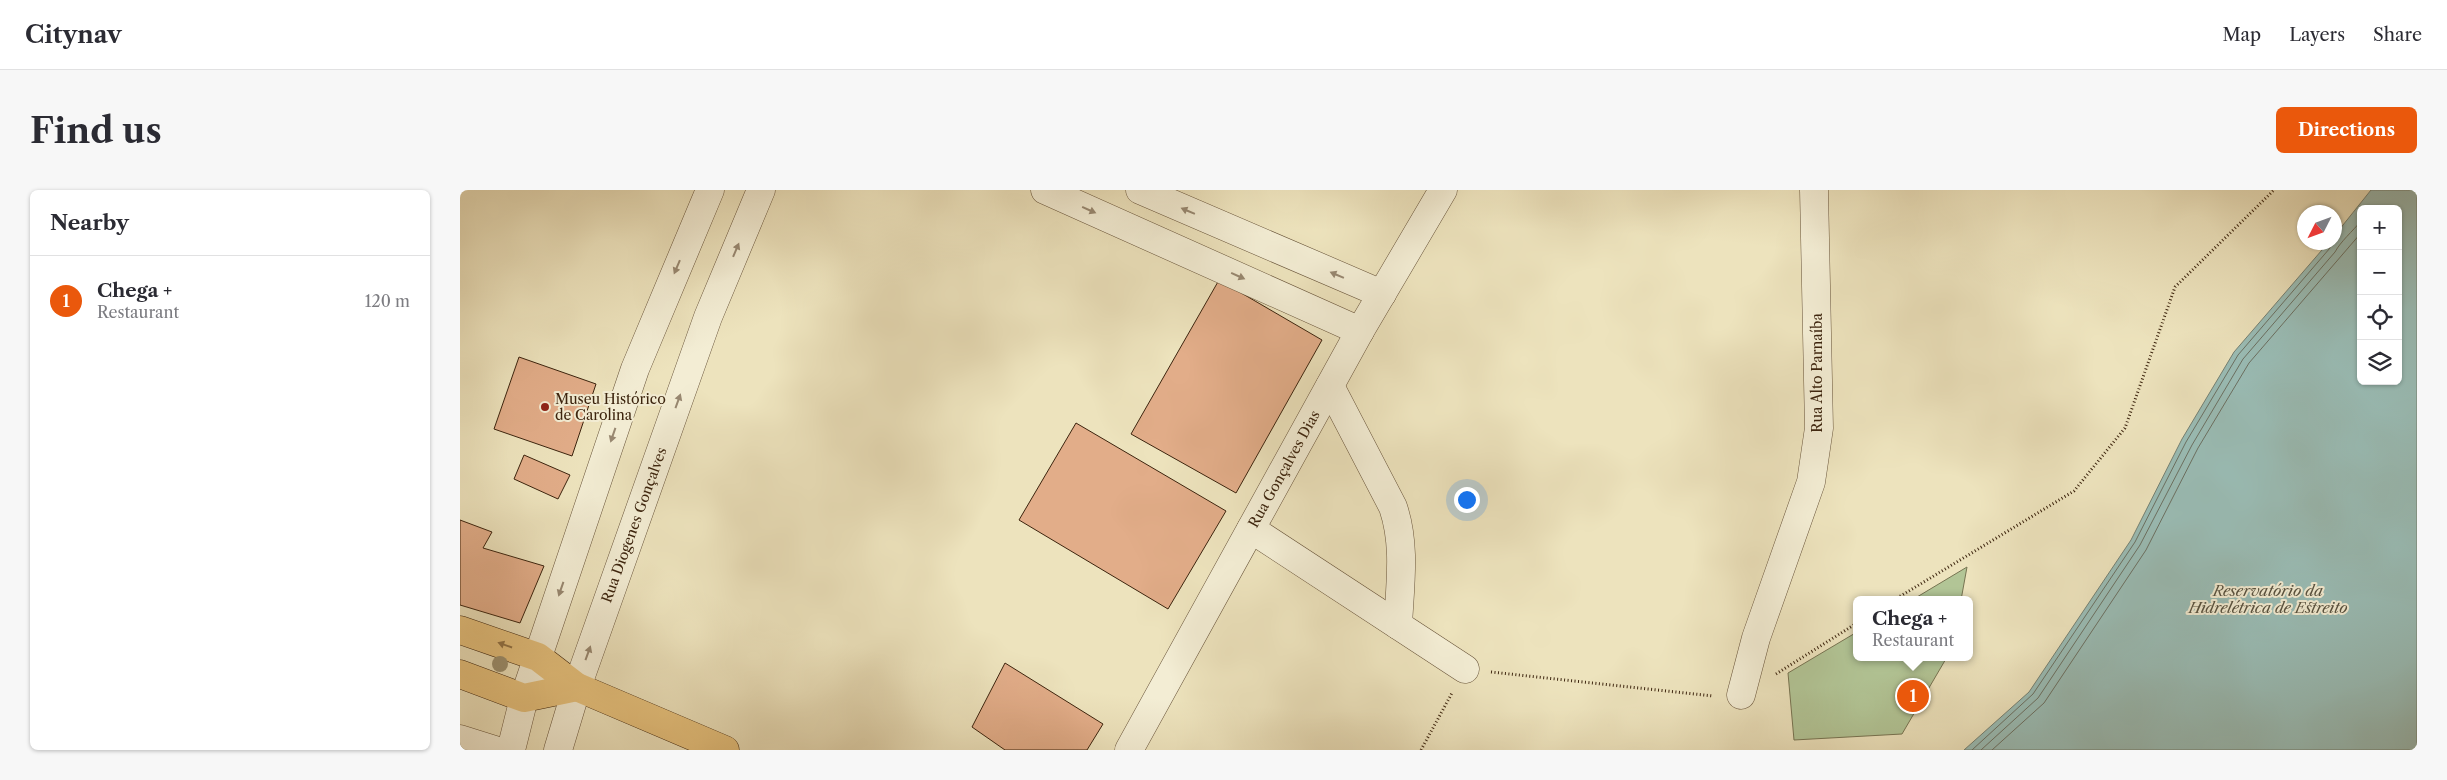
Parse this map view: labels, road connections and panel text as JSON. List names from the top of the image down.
{
  "streets": {
    "street": ["Rua Alto Parnaíba", "Rua Gonçalves Dias", "Rua Diogenes Gonçalves"]
  },
  "water": ["Reservatório da Hidrelétrica de Estreito"],
  "places": ["Museu Histórico de Carolina"],
  "north": "bottom left",
  "page": {
    "header": "Citynav",
    "nav": ["Map", "Layers", "Share"],
    "buttons": "Directions",
    "title": "Find us",
    "heading": "Nearby",
    "map_buttons": ["+", "−"],
    "list": [
      {
        "mark": "1",
        "name": "Chega +",
        "note": "Restaurant",
        "value": "120 m"
      }
    ],
    "popup": ["Chega +", "Restaurant"],
    "pins": "1"
  }
}
